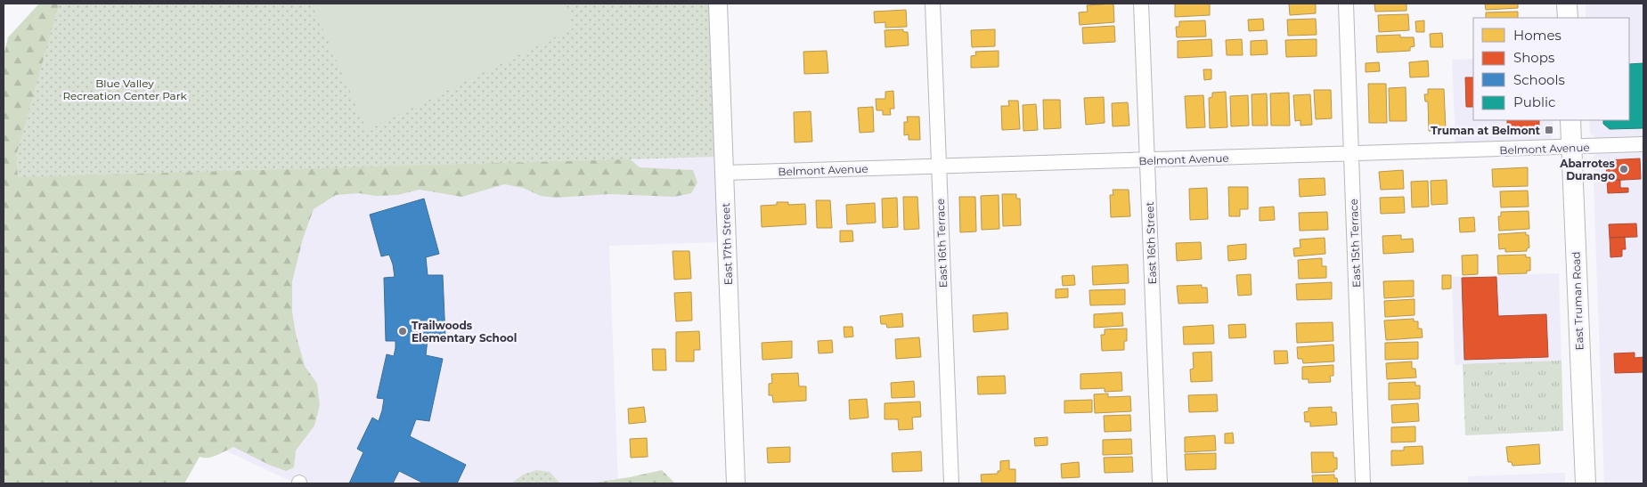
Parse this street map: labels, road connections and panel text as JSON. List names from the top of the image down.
{
  "streets": {
    "main road": ["East Truman Road"],
    "street": [
      "Belmont Avenue",
      "East 16th Terrace",
      "East 16th Street",
      "East 15th Terrace",
      "East 17th Street"
    ]
  },
  "crossings": [
    ["Belmont Avenue", "East 16th Terrace"],
    ["Belmont Avenue", "East 16th Street"],
    ["Belmont Avenue", "East 15th Terrace"],
    ["Belmont Avenue", "East 17th Street"],
    ["Belmont Avenue", "East Truman Road"]
  ],
  "parks": ["Blue Valley Recreation Center Park"],
  "places": {
    "transit": ["Truman at Belmont"],
    "other": ["Abarrotes Durango", "Trailwoods Elementary School"]
  },
  "legend": [
    "Homes",
    "Shops",
    "Schools",
    "Public"
  ]
}
